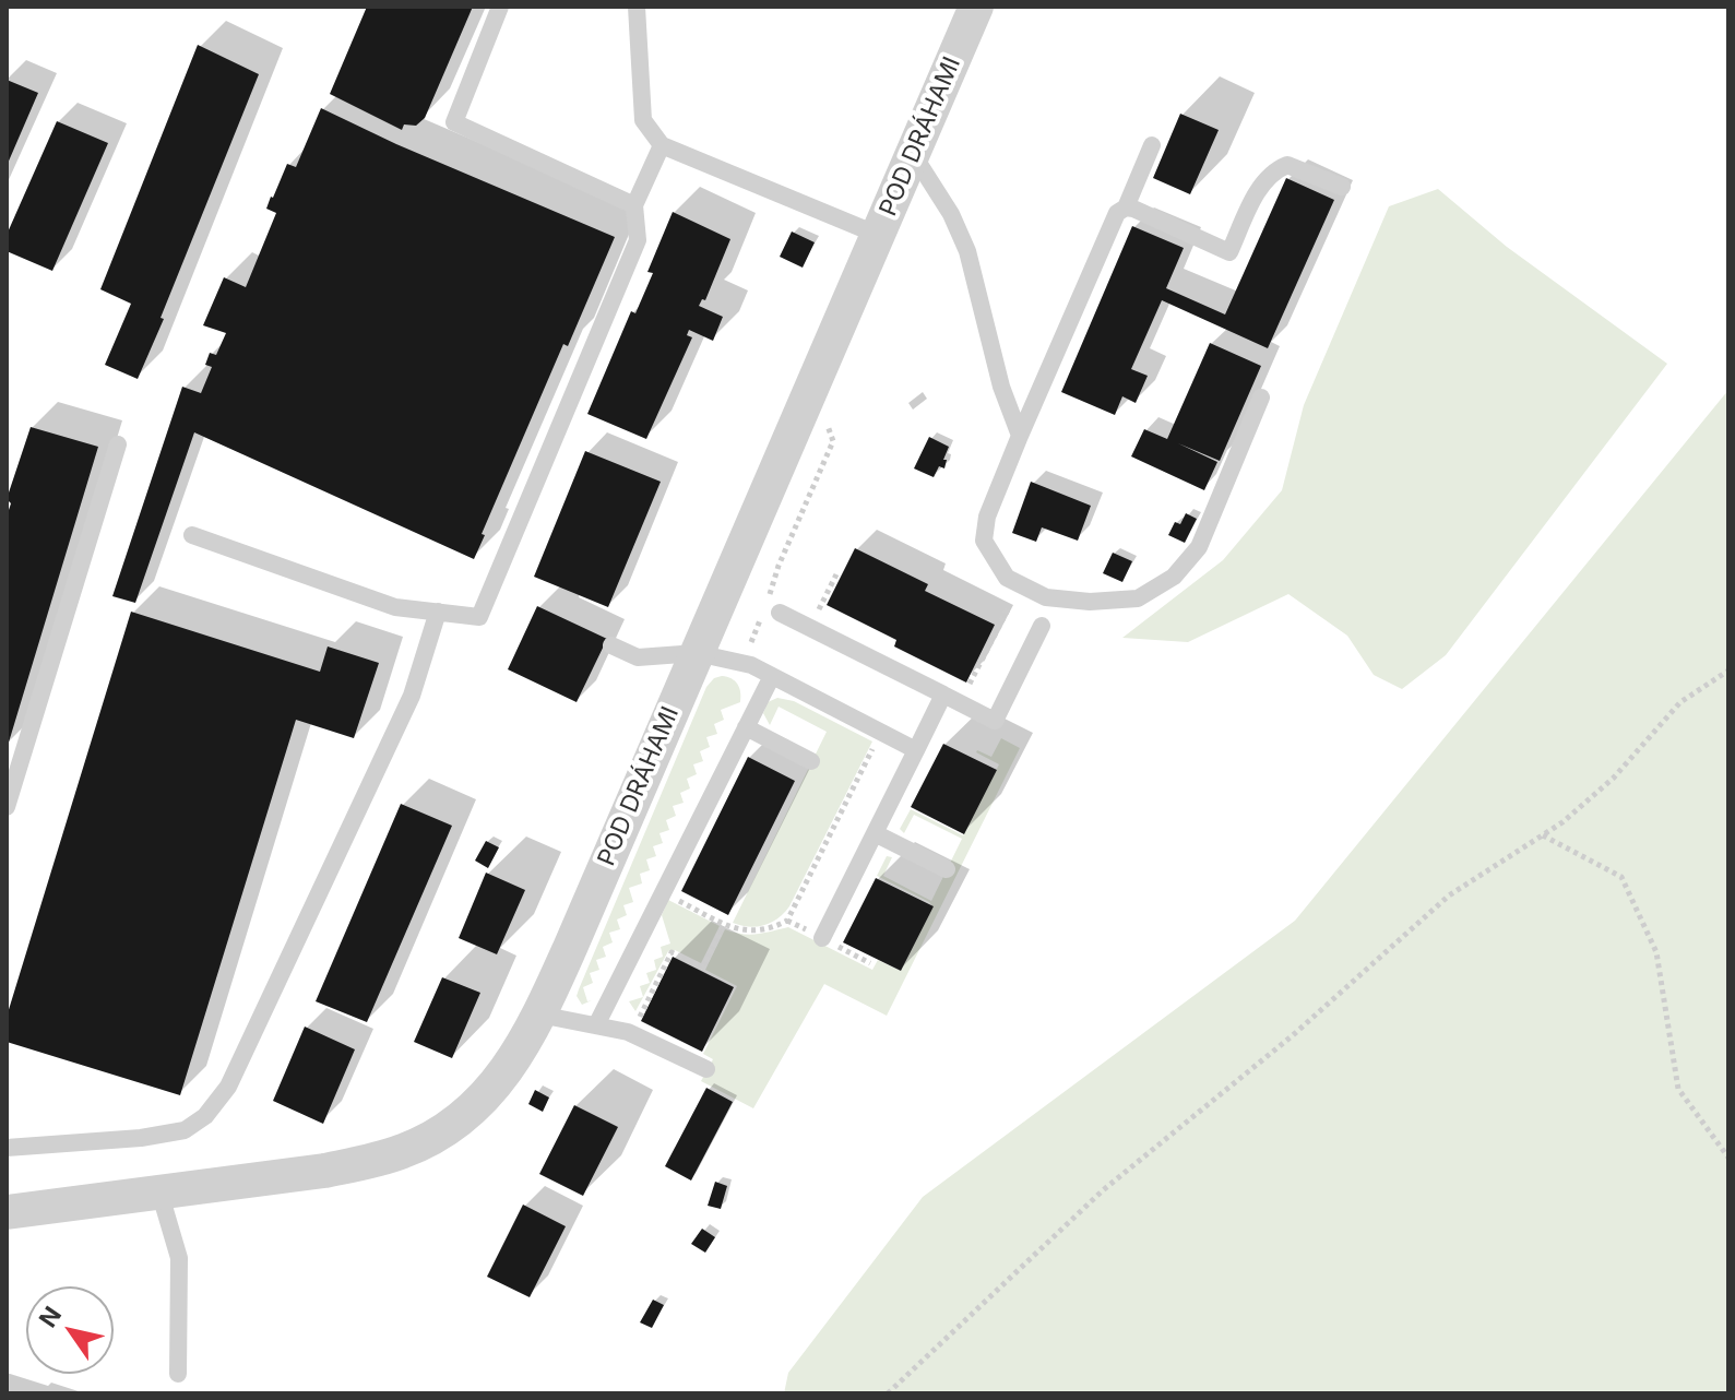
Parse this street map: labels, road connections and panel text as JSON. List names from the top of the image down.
{
  "streets": {
    "street": ["POD DRÁHAMI"]
  },
  "north": "top left"
}
